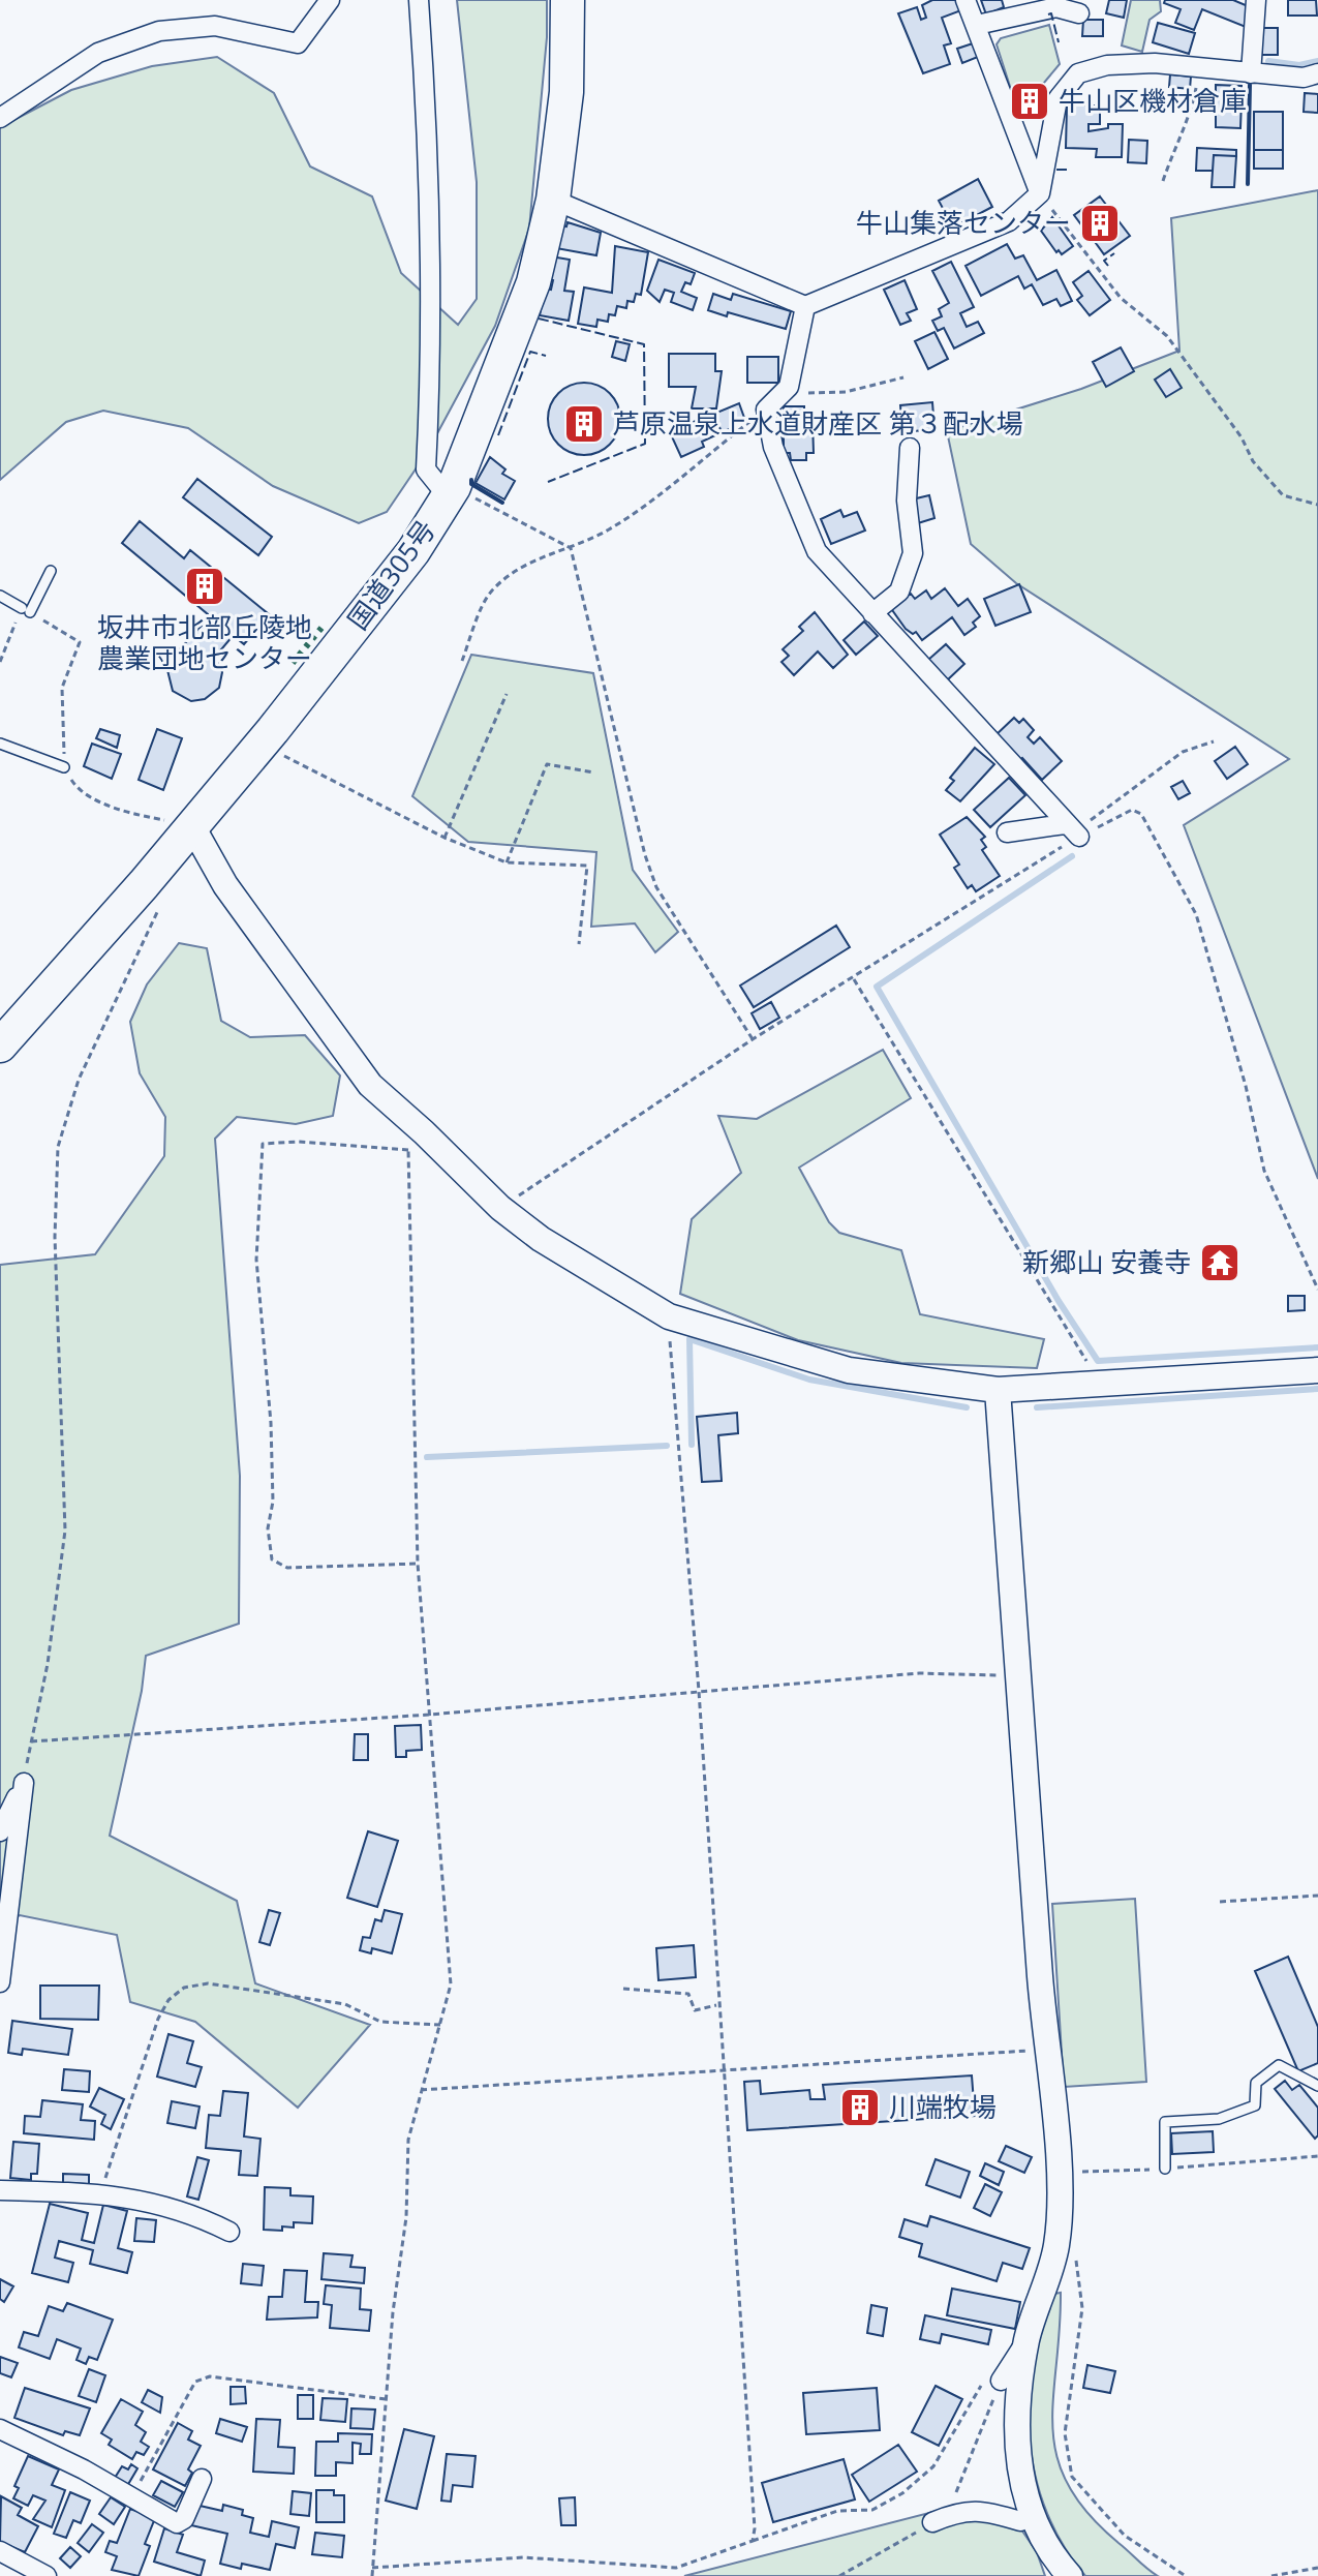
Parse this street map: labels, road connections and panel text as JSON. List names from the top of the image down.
{
  "streets": {
    "highway": ["国道305号"]
  },
  "places": {
    "building": [
      "牛山区機材倉庫",
      "牛山集落センター",
      "芦原温泉上水道財産区 第３配水場",
      "坂井市北部丘陵地 農業団地センター",
      "川端牧場"
    ],
    "temple": ["新郷山 安養寺"]
  }
}
